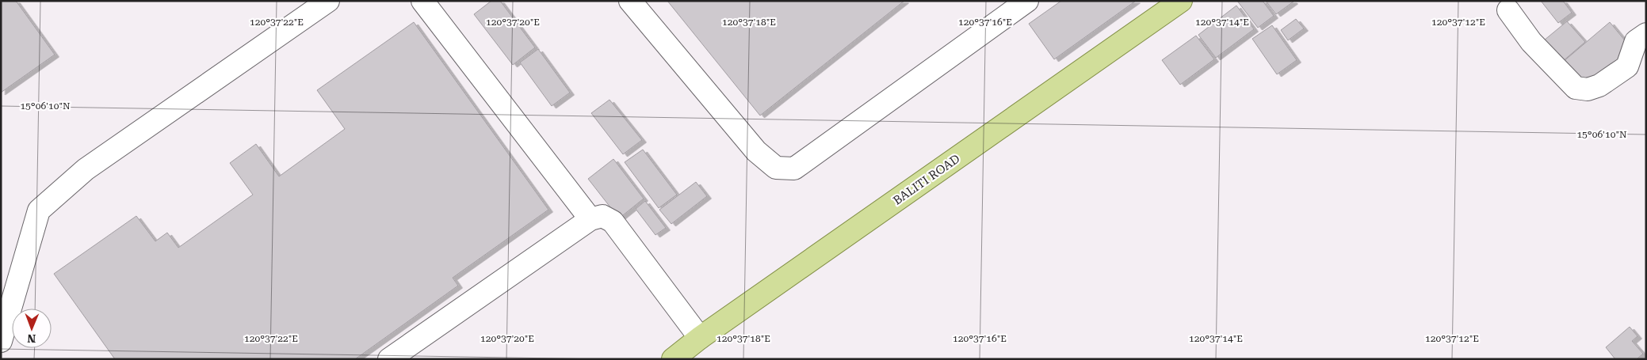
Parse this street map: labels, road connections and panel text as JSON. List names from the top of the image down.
{
  "streets": {
    "main road": ["BALITI ROAD"]
  },
  "north": "bottom",
  "coordinates": [
    "120°37'22\"E",
    "120°37'20\"E",
    "120°37'18\"E",
    "120°37'16\"E",
    "120°37'14\"E",
    "120°37'12\"E",
    "15°06'10\"N"
  ]
}
